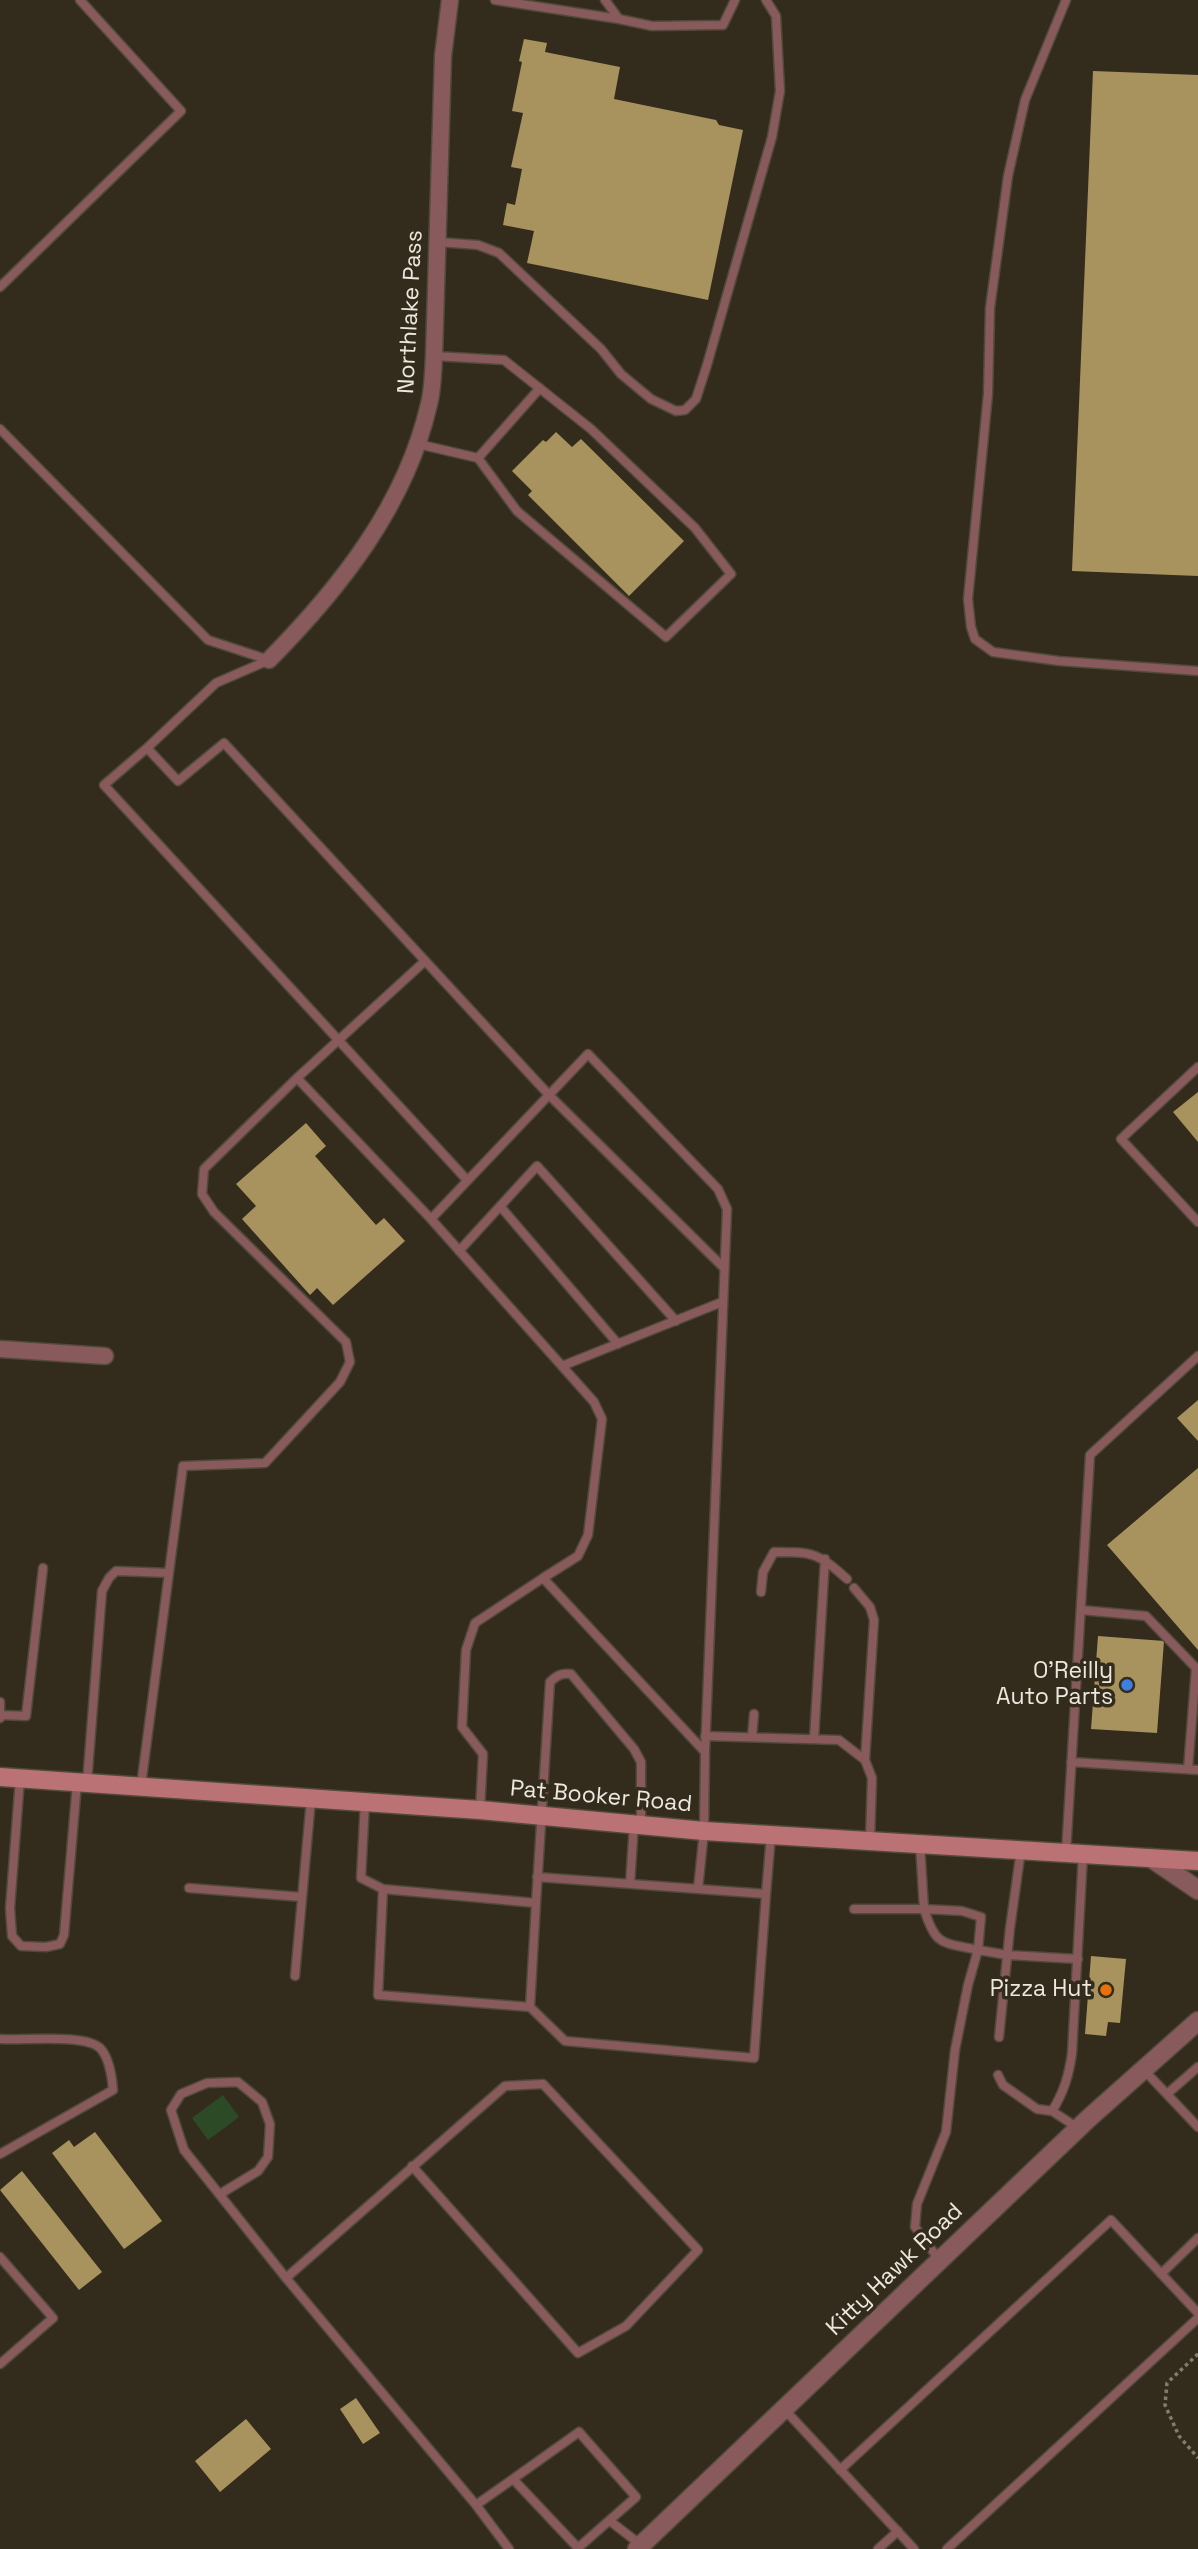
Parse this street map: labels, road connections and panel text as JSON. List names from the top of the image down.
{
  "streets": {
    "main road": ["Pat Booker Road"],
    "street": ["Northlake Pass", "Kitty Hawk Road"]
  },
  "places": ["O'Reilly Auto Parts", "Pizza Hut"]
}
